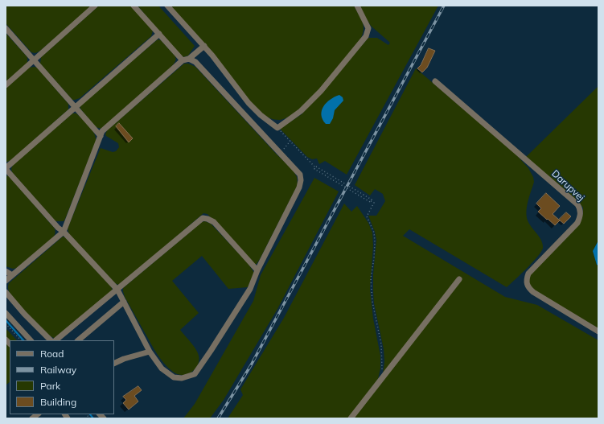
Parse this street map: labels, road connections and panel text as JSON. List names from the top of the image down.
{
  "streets": {
    "street": ["Darupvej"]
  },
  "legend": [
    "Road",
    "Railway",
    "Park",
    "Building"
  ]
}
